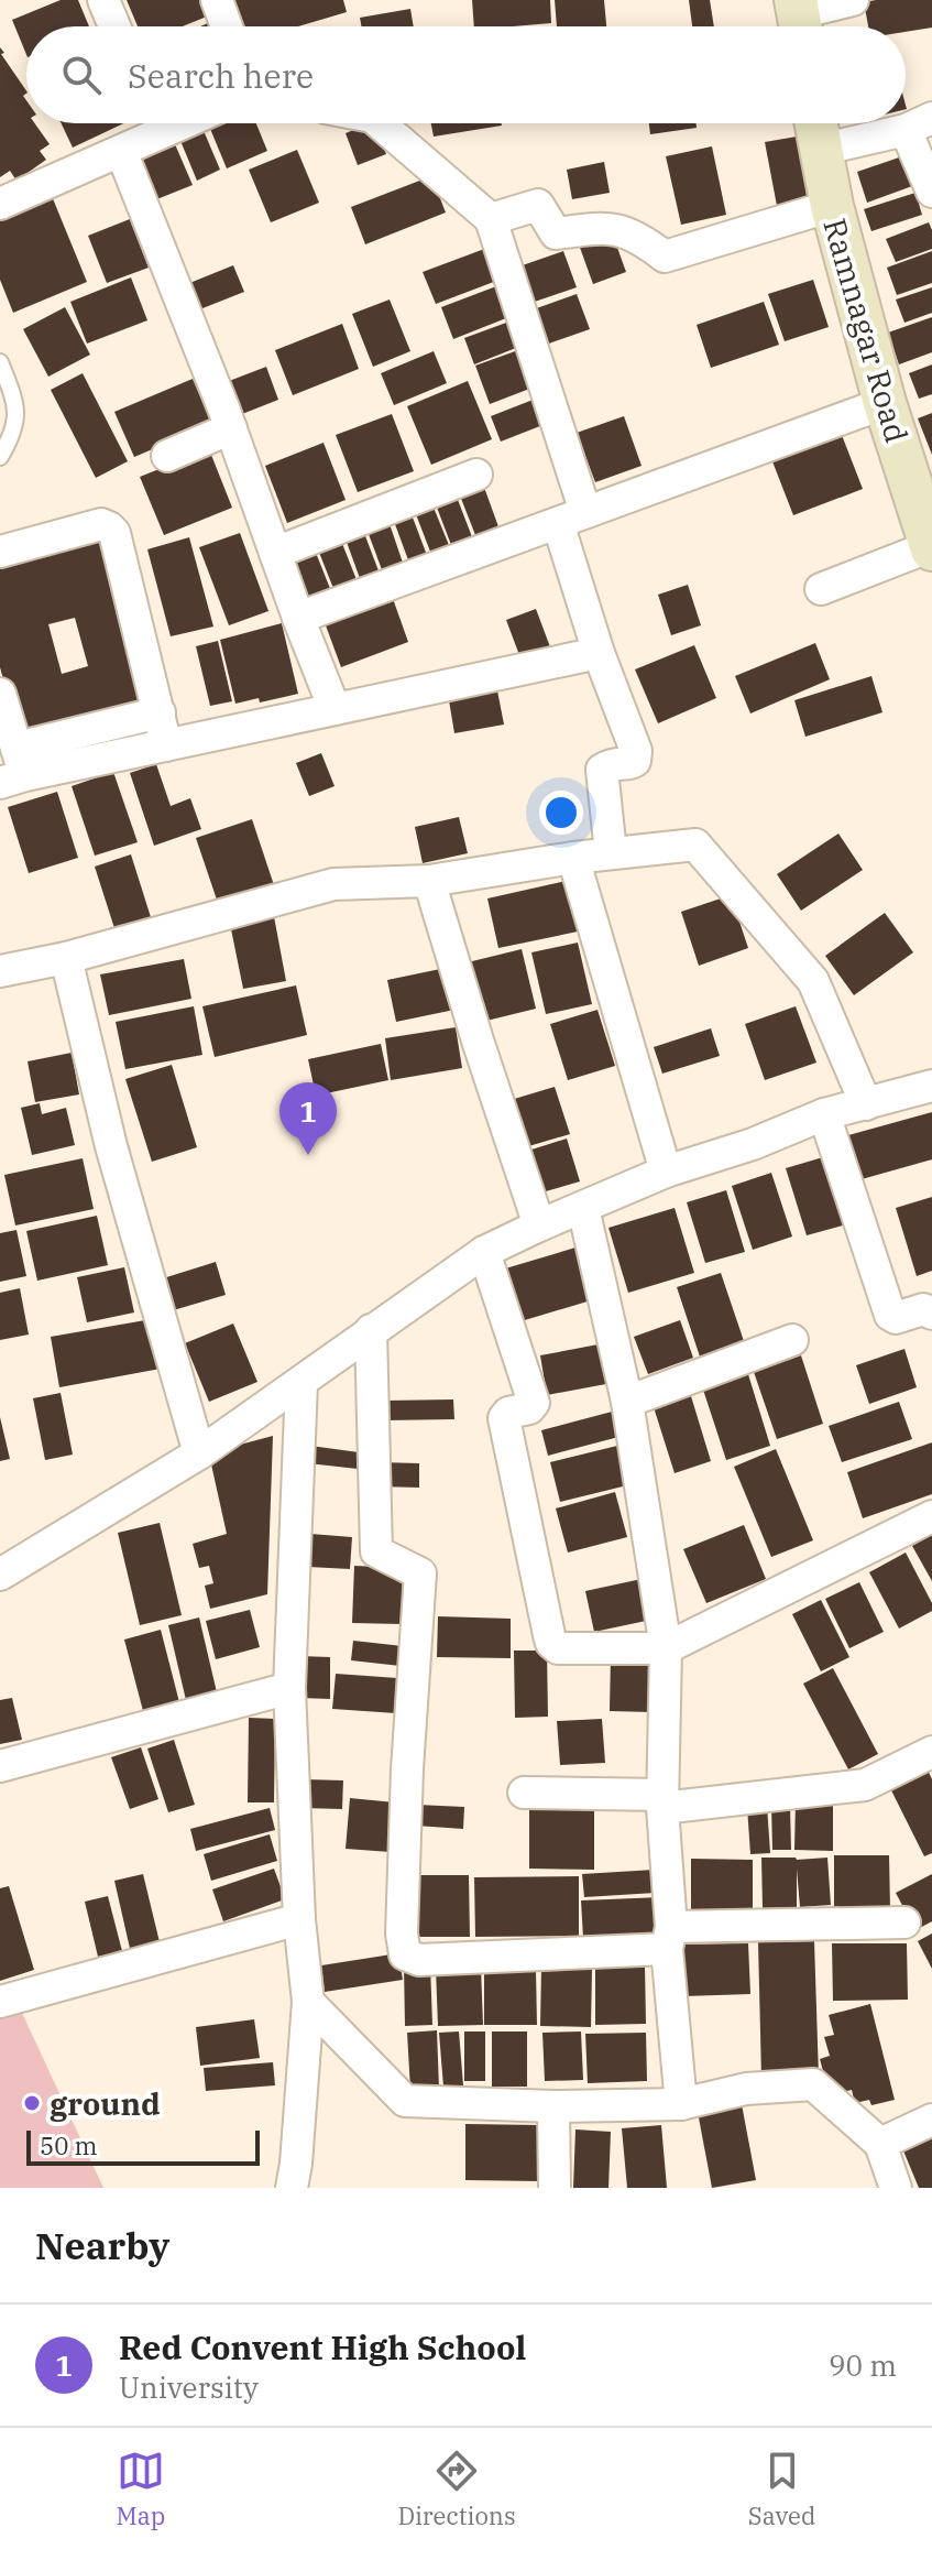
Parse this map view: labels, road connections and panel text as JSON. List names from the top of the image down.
{
  "streets": {
    "main road": ["Ramnagar Road"]
  },
  "places": ["ground"],
  "scale_bar": "50 m",
  "page": {
    "search": "Search here",
    "pins": "1",
    "scale": "50 m",
    "heading": "Nearby",
    "list": [
      {
        "mark": "1",
        "name": "Red Convent High School",
        "note": "University",
        "value": "90 m"
      }
    ],
    "nav": ["Map", "Directions", "Saved"]
  }
}
